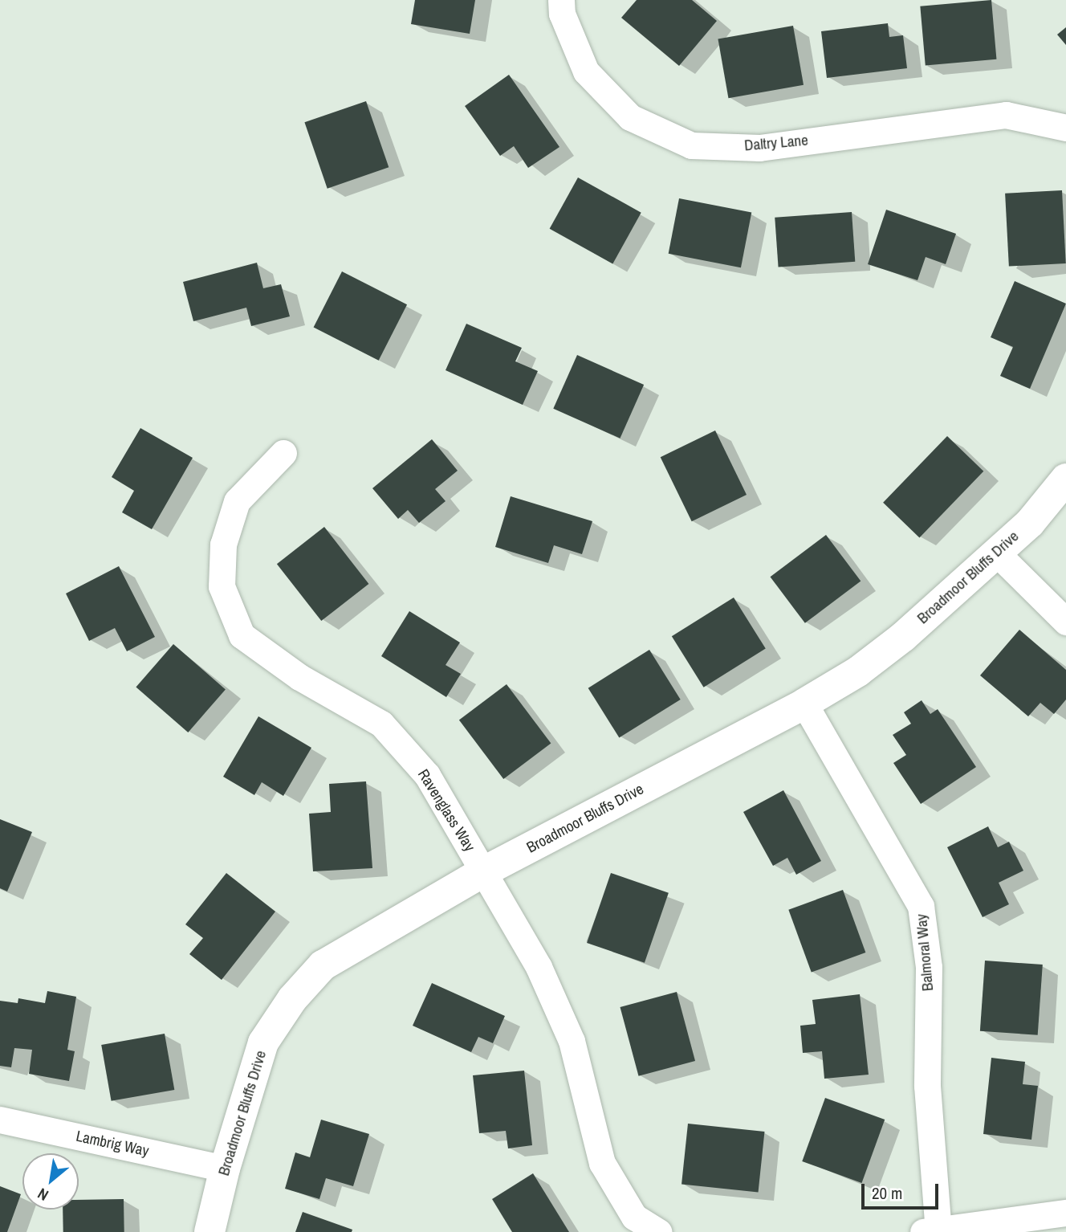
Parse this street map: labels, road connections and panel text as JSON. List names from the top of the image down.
{
  "streets": {
    "street": [
      "Daltry Lane",
      "Broadmoor Bluffs Drive",
      "Ravenglass Way",
      "Balmoral Way",
      "Lambrig Way"
    ]
  },
  "crossings": [
    ["Broadmoor Bluffs Drive", "Ravenglass Way"],
    ["Broadmoor Bluffs Drive", "Balmoral Way"],
    ["Broadmoor Bluffs Drive", "Lambrig Way"]
  ],
  "scale_bar": "20 m",
  "north": "bottom left"
}
